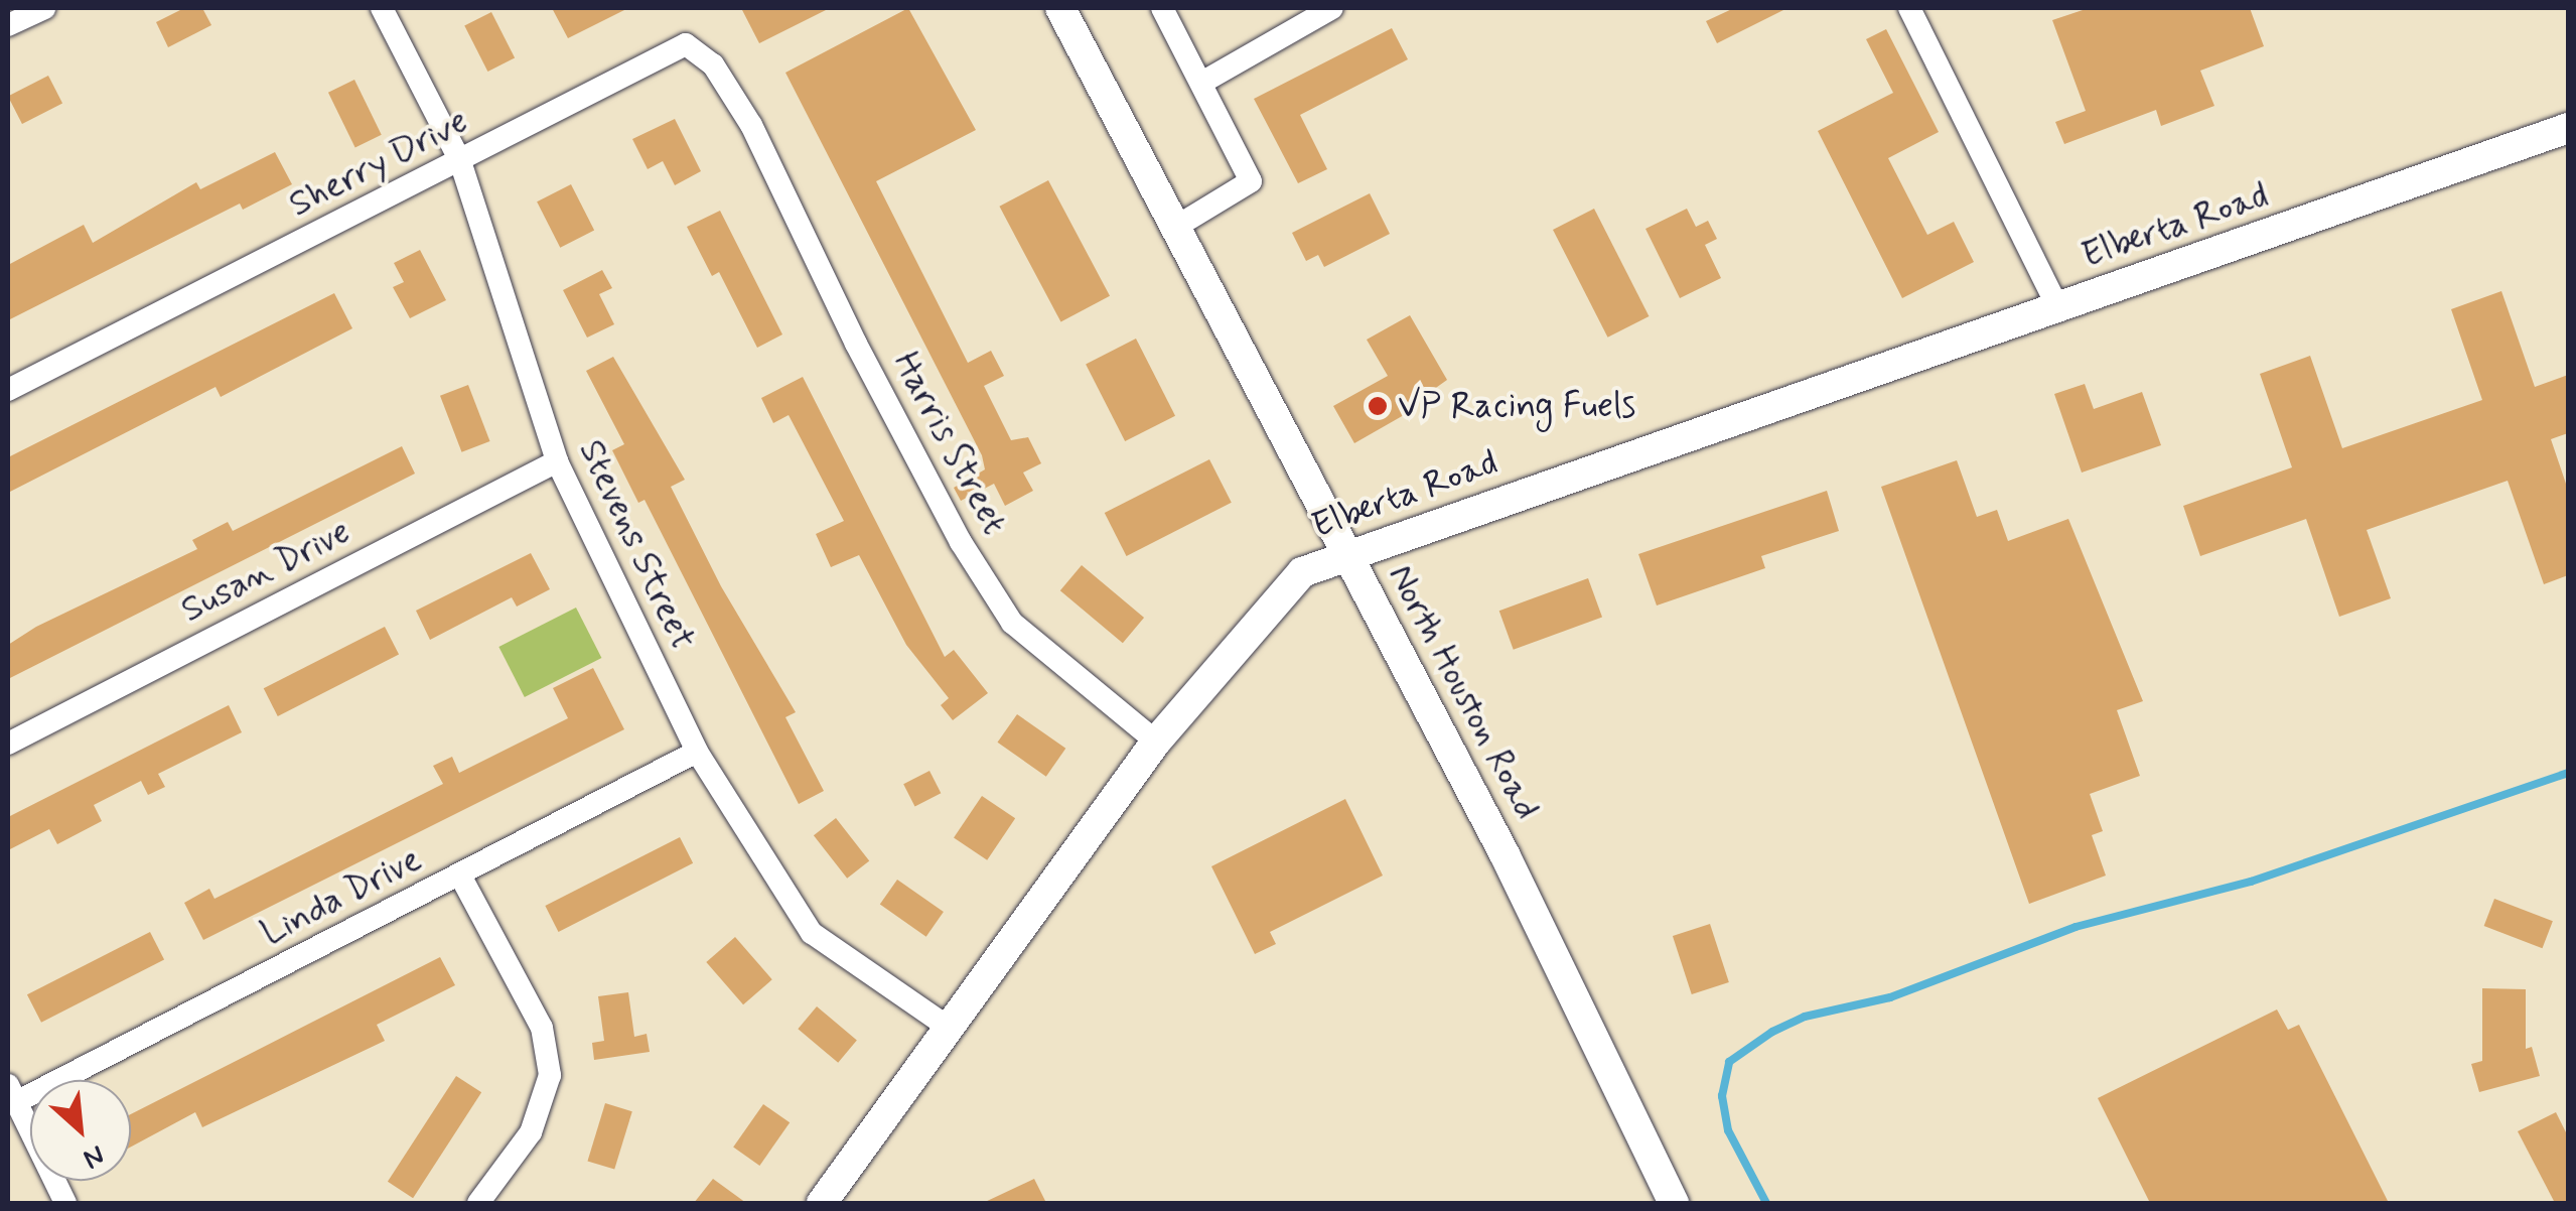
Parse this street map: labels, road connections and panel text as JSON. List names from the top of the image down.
{
  "streets": {
    "street": [
      "Sherry Drive",
      "Elberta Road",
      "Harris Street",
      "Stevens Street",
      "Susan Drive",
      "North Houston Road",
      "Linda Drive"
    ]
  },
  "crossings": [
    ["Sherry Drive", "Harris Street"],
    ["Sherry Drive", "Stevens Street"],
    ["Elberta Road", "Harris Street"],
    ["Elberta Road", "Stevens Street"],
    ["Elberta Road", "North Houston Road"],
    ["Stevens Street", "Susan Drive"],
    ["Stevens Street", "Linda Drive"]
  ],
  "places": ["VP Racing Fuels"],
  "north": "bottom right"
}
